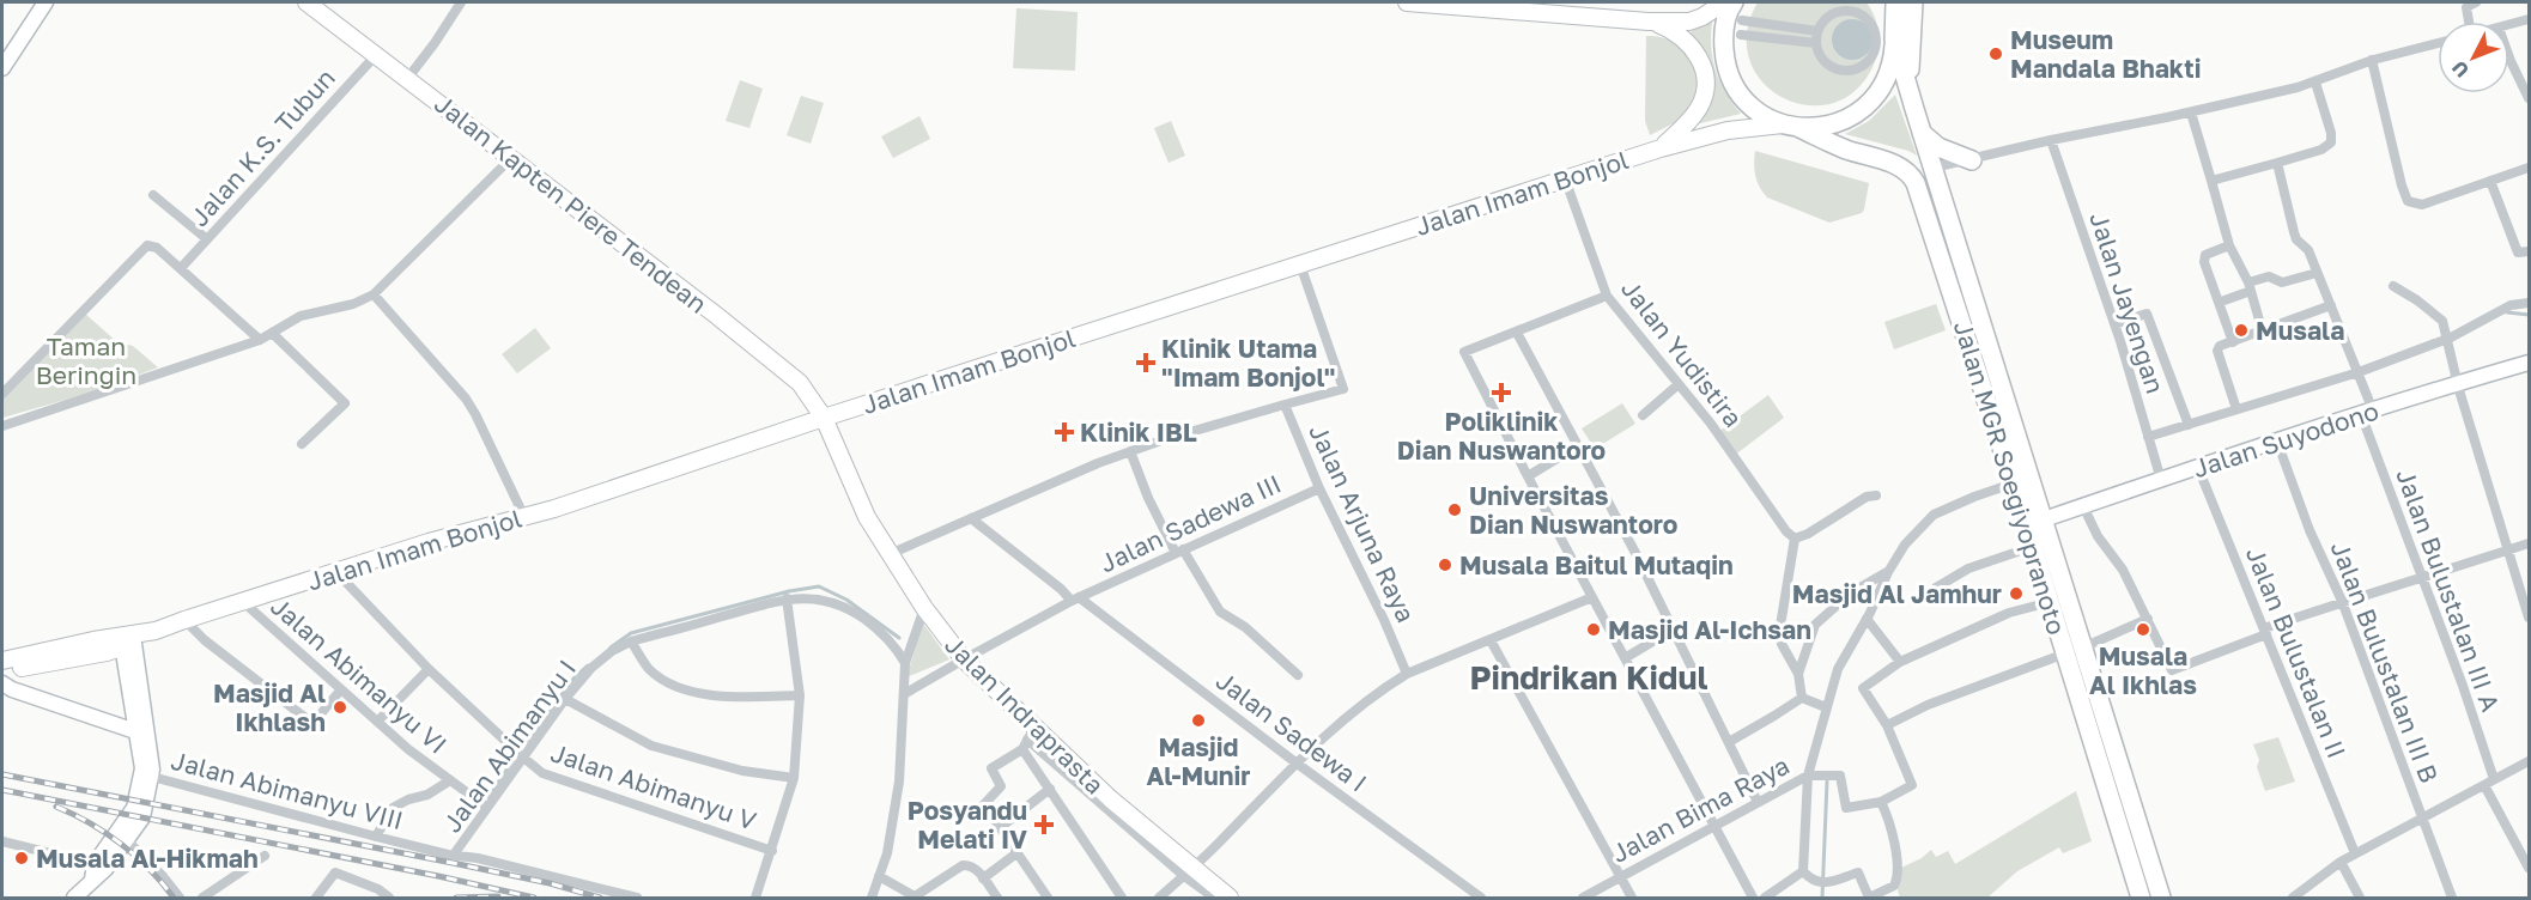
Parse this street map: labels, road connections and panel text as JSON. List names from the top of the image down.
{
  "streets": {
    "highway": ["Jalan MGR Soegiyopranoto"],
    "main road": ["Jalan Imam Bonjol", "Jalan Kapten Piere Tendean", "Jalan Indraprasta"],
    "street": [
      "Jalan K.S. Tubun",
      "Jalan Jayengan",
      "Jalan Yudistira",
      "Jalan Suyodono",
      "Jalan Sadewa III",
      "Jalan Arjuna Raya",
      "Jalan Bulustalan III A",
      "Jalan Bulustalan II",
      "Jalan Bulustalan III B",
      "Jalan Abimanyu VI",
      "Jalan Sadewa I",
      "Jalan Abimanyu I",
      "Jalan Abimanyu V",
      "Jalan Abimanyu VIII",
      "Jalan Bima Raya"
    ]
  },
  "crossings": [
    ["Jalan K.S. Tubun", "Jalan Kapten Piere Tendean"],
    ["Jalan Imam Bonjol", "Jalan Kapten Piere Tendean"],
    ["Jalan Imam Bonjol", "Jalan Yudistira"],
    ["Jalan Imam Bonjol", "Jalan MGR Soegiyopranoto"],
    ["Jalan Imam Bonjol", "Jalan Arjuna Raya"],
    ["Jalan Imam Bonjol", "Jalan Abimanyu VI"],
    ["Jalan Imam Bonjol", "Jalan Indraprasta"],
    ["Jalan Imam Bonjol", "Jalan Abimanyu V"],
    ["Jalan Kapten Piere Tendean", "Jalan Indraprasta"],
    ["Jalan Jayengan", "Jalan Suyodono"],
    ["Jalan Suyodono", "Jalan MGR Soegiyopranoto"],
    ["Jalan Suyodono", "Jalan Bulustalan III A"],
    ["Jalan Suyodono", "Jalan Bulustalan II"],
    ["Jalan Suyodono", "Jalan Bulustalan III B"],
    ["Jalan MGR Soegiyopranoto", "Jalan Bima Raya"],
    ["Jalan Sadewa III", "Jalan Arjuna Raya"],
    ["Jalan Sadewa III", "Jalan Indraprasta"],
    ["Jalan Sadewa III", "Jalan Sadewa I"],
    ["Jalan Abimanyu VI", "Jalan Abimanyu I"],
    ["Jalan Abimanyu VI", "Jalan Abimanyu VIII"],
    ["Jalan Abimanyu I", "Jalan Abimanyu V"],
    ["Jalan Abimanyu I", "Jalan Abimanyu VIII"]
  ],
  "districts": ["Pindrikan Kidul"],
  "parks": ["Taman Beringin"],
  "places": {
    "other": [
      "Museum Mandala Bhakti",
      "Musala",
      "Universitas Dian Nuswantoro",
      "Musala Baitul Mutaqin",
      "Masjid Al Jamhur",
      "Masjid Al-Ichsan",
      "Musala Al Ikhlas",
      "Masjid Al Ikhlash",
      "Masjid Al-Munir",
      "Musala Al-Hikmah"
    ],
    "health": [
      "Klinik Utama \"Imam Bonjol\"",
      "Poliklinik Dian Nuswantoro",
      "Klinik IBL",
      "Posyandu Melati IV"
    ]
  },
  "north": "bottom left"
}
